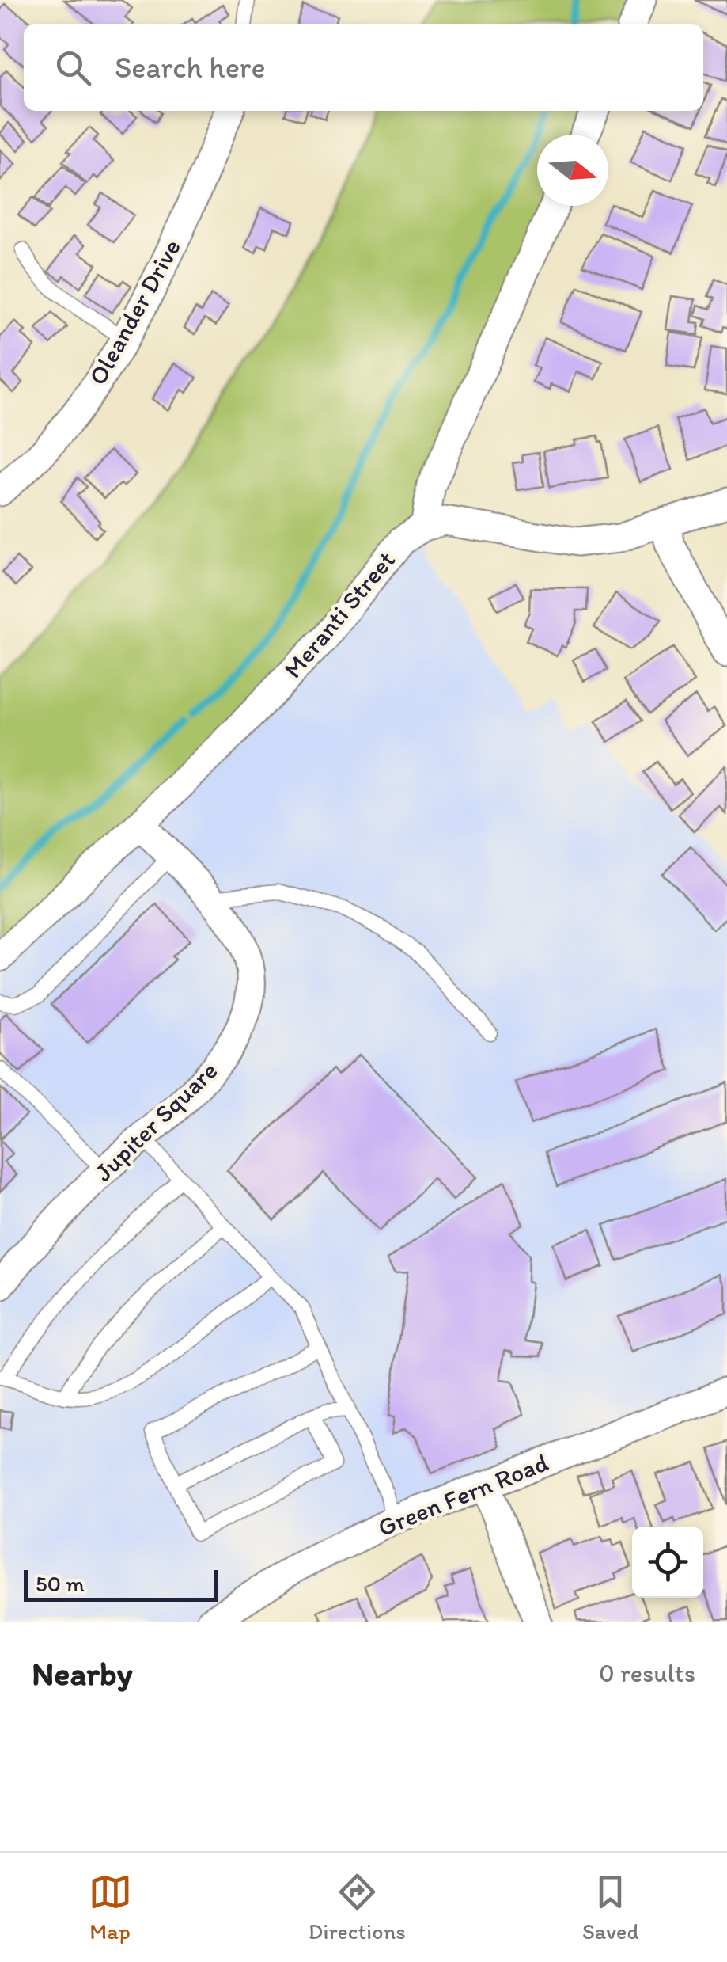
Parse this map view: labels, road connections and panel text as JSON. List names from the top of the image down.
{
  "streets": {
    "street": [
      "Oleander Drive",
      "Meranti Street",
      "Jupiter Square",
      "Green Fern Road"
    ]
  },
  "crossings": [
    ["Meranti Street", "Jupiter Square"]
  ],
  "scale_bar": "50 m",
  "north": "right",
  "page": {
    "search": "Search here",
    "scale": "50 m",
    "heading": ["Nearby", "0 results"],
    "nav": ["Map", "Directions", "Saved"]
  }
}
